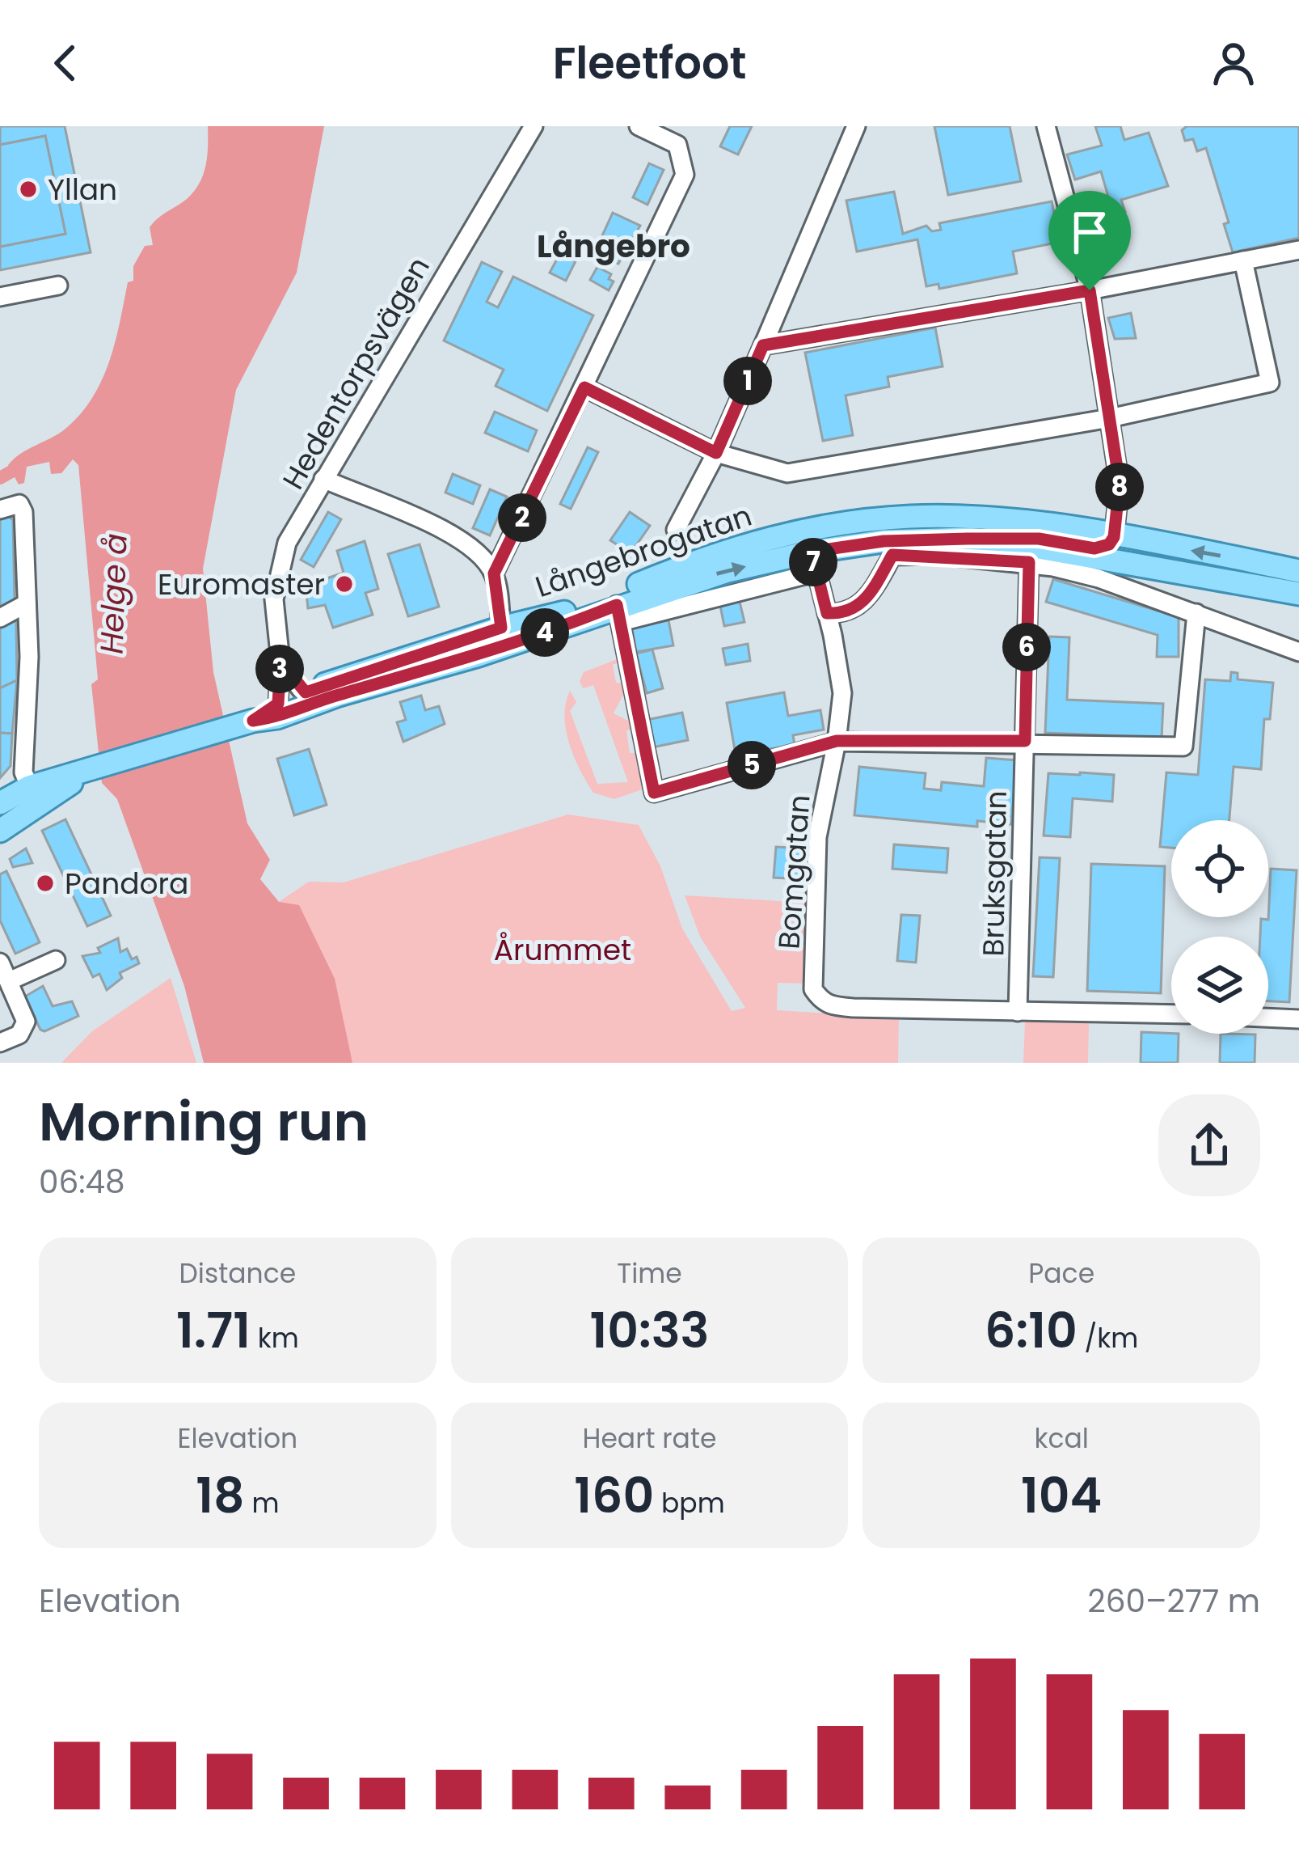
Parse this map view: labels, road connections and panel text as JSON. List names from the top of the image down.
{
  "streets": {
    "main road": ["Långebrogatan"],
    "street": ["Hedentorpsvägen", "Bomgatan", "Bruksgatan"]
  },
  "crossings": [
    ["Hedentorpsvägen", "Långebrogatan"],
    ["Långebrogatan", "Bomgatan"],
    ["Bomgatan", "Bruksgatan"]
  ],
  "districts": ["Långebro"],
  "water": ["Helge å"],
  "parks": ["Årummet"],
  "places": ["Yllan", "Euromaster", "Pandora"],
  "page": {
    "header": "Fleetfoot",
    "pins": [
      "1",
      "8",
      "2",
      "7",
      "4",
      "6",
      "3",
      "5"
    ],
    "heading": ["Morning run", "06:48"],
    "stats": [
      ["Distance", "1.71 km"],
      ["Time", "10:33"],
      ["Pace", "6:10 /km"],
      ["Elevation", "18 m"],
      ["Heart rate", "160 bpm"],
      ["kcal", "104"]
    ],
    "chart": ["Elevation", "260–277 m"]
  }
}
